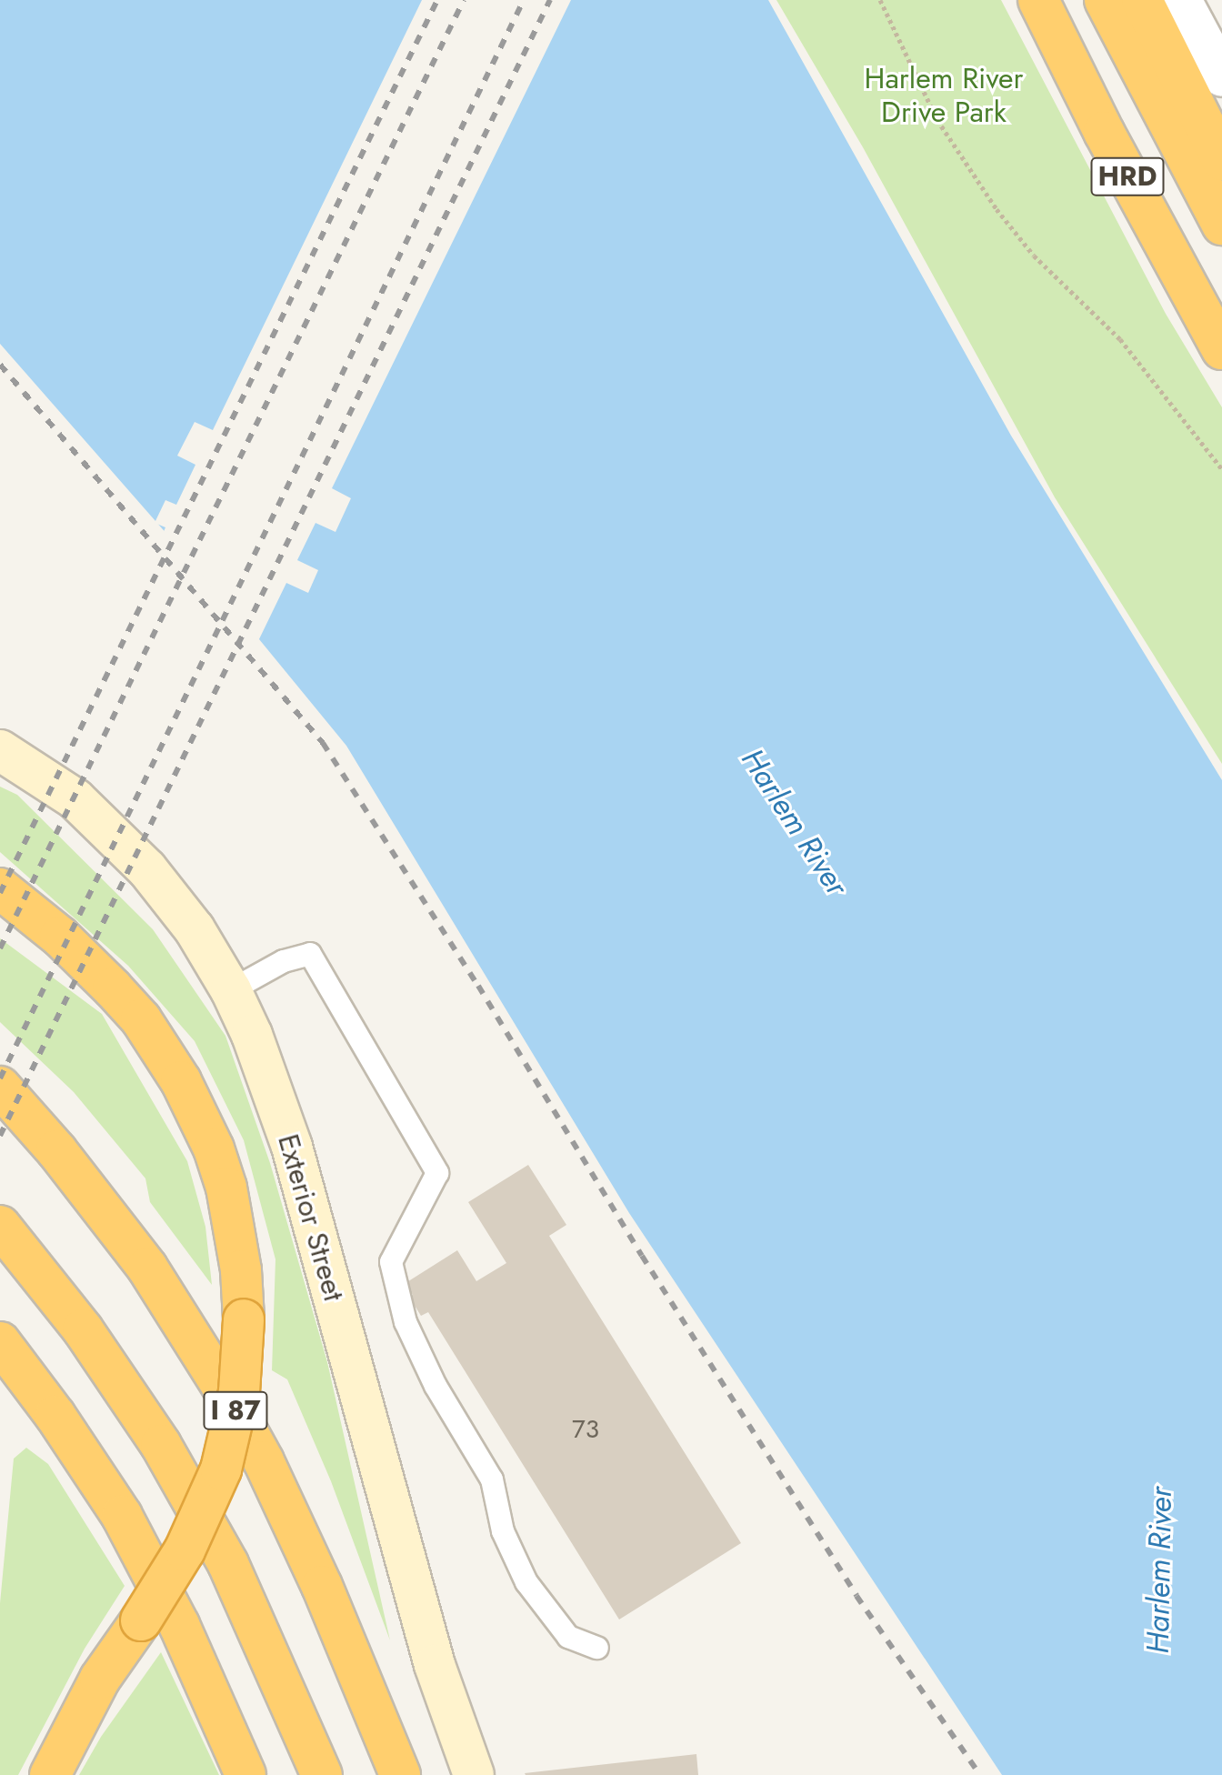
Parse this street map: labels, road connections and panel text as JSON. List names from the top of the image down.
{
  "streets": {
    "highway": ["HRD", "I 87"],
    "main road": ["Exterior Street"]
  },
  "water": ["Harlem River"],
  "parks": ["Harlem River Drive Park"],
  "house_numbers": ["73"]
}
